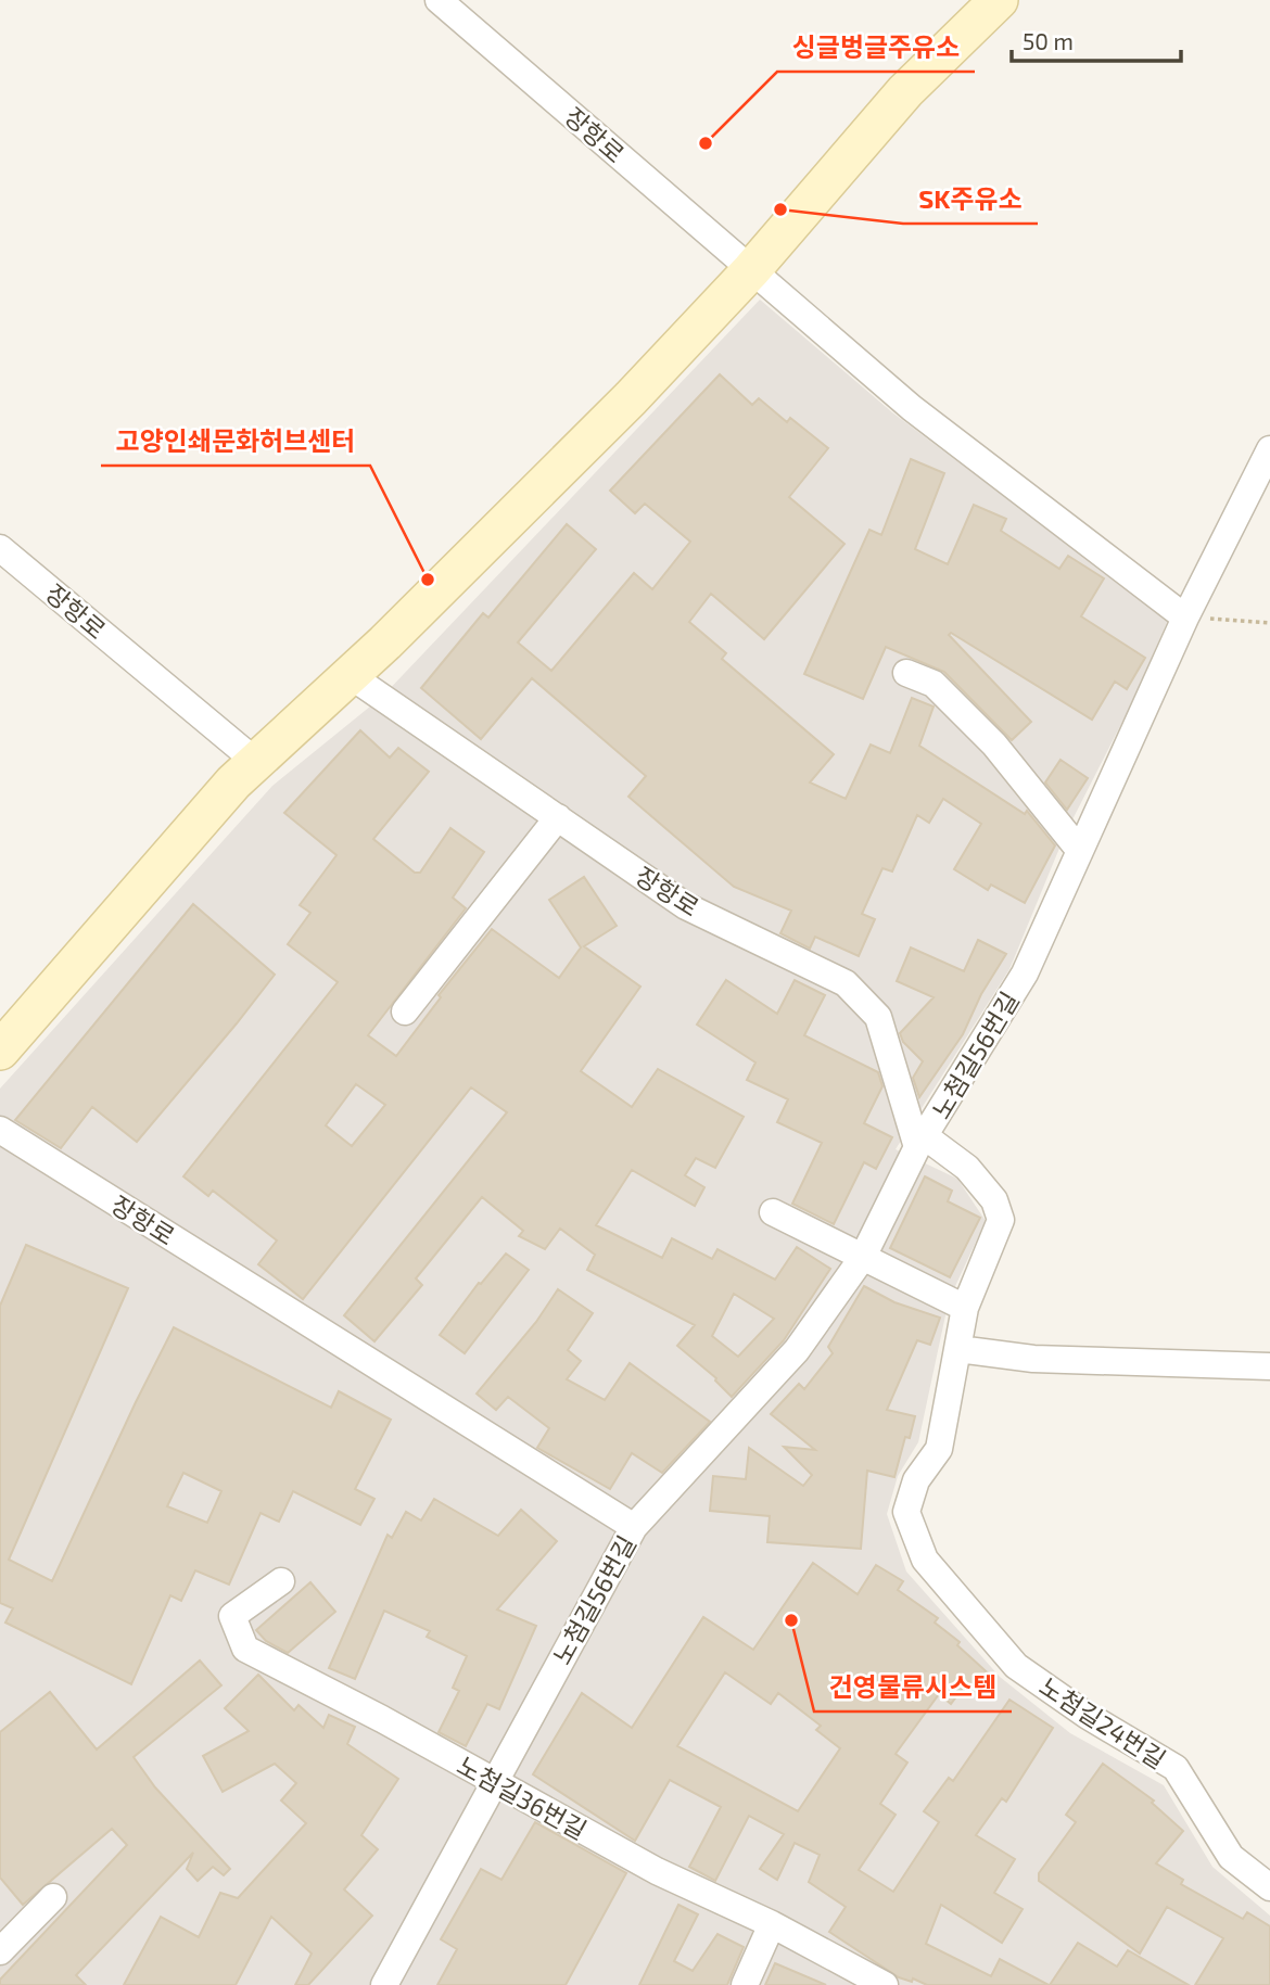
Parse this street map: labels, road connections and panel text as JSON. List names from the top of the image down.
{
  "streets": {
    "street": [
      "장항로",
      "노첨길56번길",
      "노첨길24번길",
      "노첨길36번길"
    ]
  },
  "crossings": [
    ["장항로", "노첨길56번길"],
    ["장항로", "노첨길24번길"],
    ["노첨길56번길", "노첨길24번길"],
    ["노첨길56번길", "노첨길36번길"]
  ],
  "places": [
    "싱글벙글주유소",
    "SK주유소",
    "고양인쇄문화허브센터",
    "건영물류시스템"
  ],
  "scale_bar": "50 m"
}
